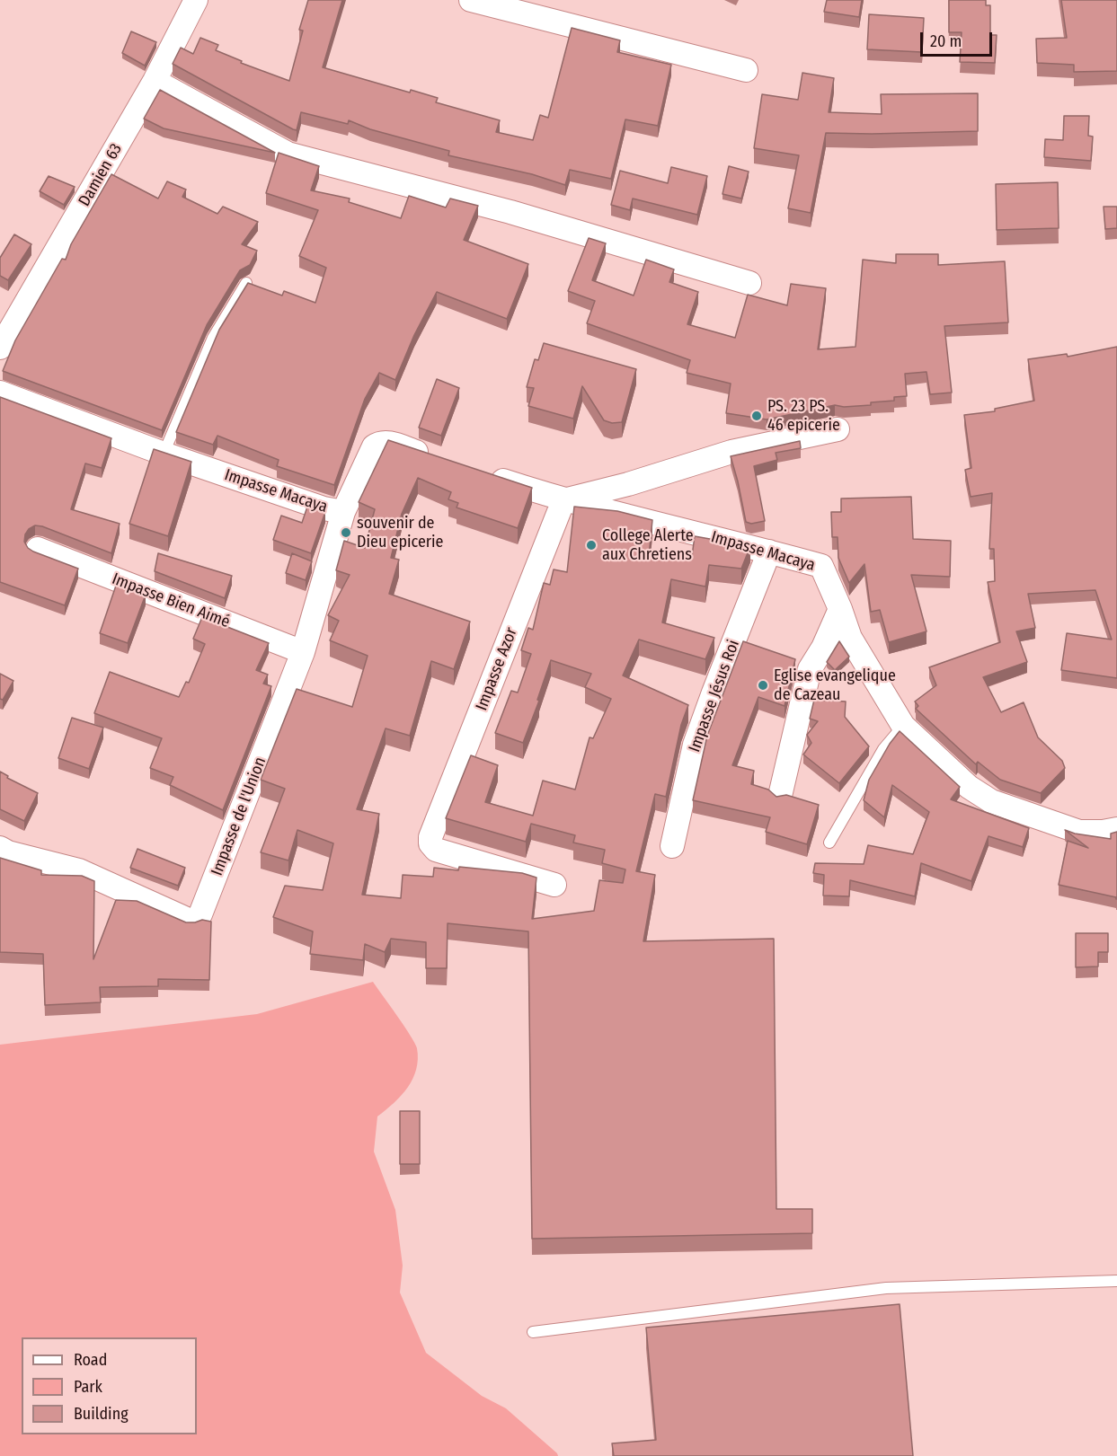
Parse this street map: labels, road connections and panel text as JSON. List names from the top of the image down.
{
  "streets": {
    "street": [
      "Damien 63",
      "Impasse Macaya",
      "Impasse Bien Aimé",
      "Impasse Azor",
      "Impasse Jésus Roi",
      "Impasse de l'Union"
    ]
  },
  "crossings": [
    ["Impasse Macaya", "Impasse Azor"],
    ["Impasse Macaya", "Impasse Jésus Roi"],
    ["Impasse Macaya", "Impasse de l'Union"],
    ["Impasse Bien Aimé", "Impasse de l'Union"]
  ],
  "places": [
    "PS. 23 PS. 46 epicerie",
    "souvenir de Dieu epicerie",
    "College Alerte aux Chretiens",
    "Eglise evangelique de Cazeau"
  ],
  "legend": ["Road", "Park", "Building"],
  "scale_bar": "20 m"
}
